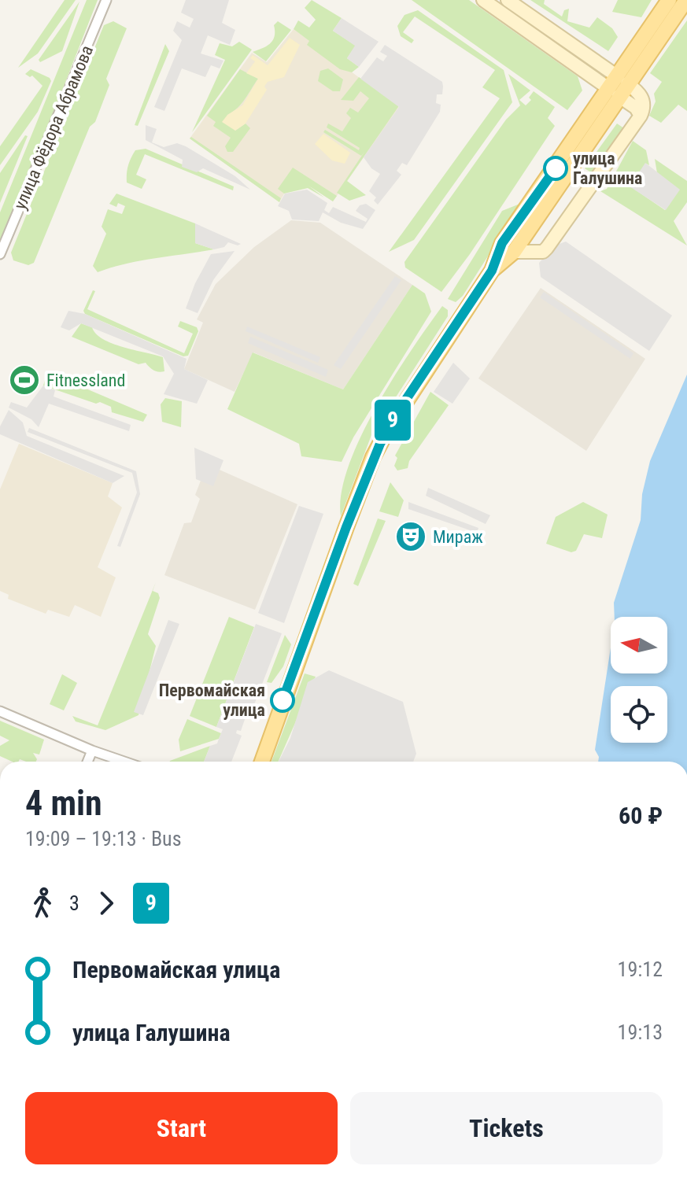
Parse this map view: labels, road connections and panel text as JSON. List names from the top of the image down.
{
  "streets": {
    "street": ["улица Фёдора Абрамова"]
  },
  "places": {
    "other": ["улица Галушина", "Первомайская улица"],
    "sports": ["Fitnessland"],
    "theatre": ["Мираж"]
  },
  "lines": ["bus line 9"],
  "north": "left",
  "page": {
    "on_map": "9",
    "heading": ["4 min", "19:09 – 19:13 · Bus", "60 ₽"],
    "legs": ["3", "9"],
    "list": [
      {
        "name": "Первомайская улица",
        "value": "19:12"
      },
      {
        "name": "улица Галушина",
        "value": "19:13"
      }
    ],
    "buttons": ["Start", "Tickets"]
  }
}
